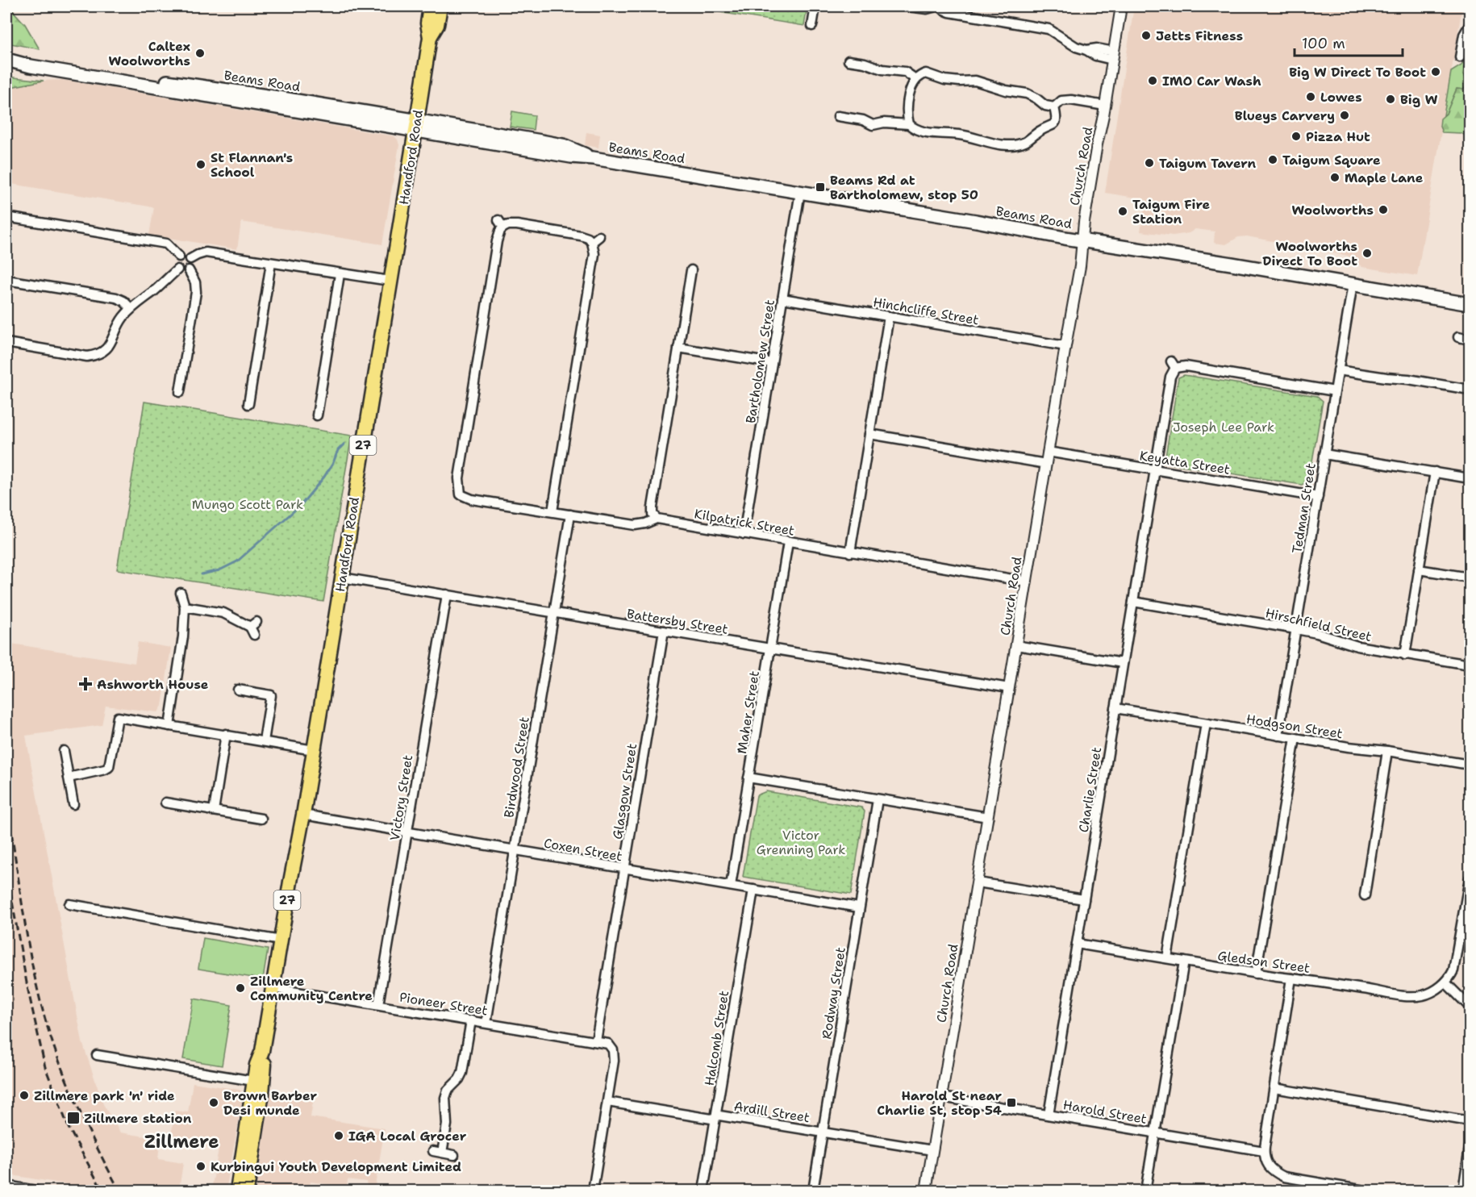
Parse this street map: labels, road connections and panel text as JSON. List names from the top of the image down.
{
  "streets": {
    "main road": ["Beams Road", "Handford Road", "27"],
    "street": [
      "Church Road",
      "Hinchcliffe Street",
      "Bartholomew Street",
      "Keyatta Street",
      "Tedman Street",
      "Kilpatrick Street",
      "Battersby Street",
      "Hirschfield Street",
      "Maher Street",
      "Hodgson Street",
      "Birdwood Street",
      "Charlie Street",
      "Glasgow Street",
      "Victory Street",
      "Coxen Street",
      "Gledson Street",
      "Rodway Street",
      "Pioneer Street",
      "Halcomb Street",
      "Ardill Street",
      "Harold Street"
    ]
  },
  "crossings": [
    ["Beams Road", "Handford Road"],
    ["Beams Road", "Church Road"],
    ["Beams Road", "Bartholomew Street"],
    ["Beams Road", "Tedman Street"],
    ["Handford Road", "Battersby Street"],
    ["Handford Road", "Coxen Street"],
    ["Handford Road", "Pioneer Street"],
    ["Church Road", "Hinchcliffe Street"],
    ["Church Road", "Keyatta Street"],
    ["Church Road", "Kilpatrick Street"],
    ["Church Road", "Battersby Street"],
    ["Church Road", "Ardill Street"],
    ["Church Road", "Harold Street"],
    ["Hinchcliffe Street", "Bartholomew Street"],
    ["Bartholomew Street", "Kilpatrick Street"],
    ["Keyatta Street", "Tedman Street"],
    ["Keyatta Street", "Charlie Street"],
    ["Tedman Street", "Hirschfield Street"],
    ["Tedman Street", "Hodgson Street"],
    ["Tedman Street", "Charlie Street"],
    ["Kilpatrick Street", "Maher Street"],
    ["Kilpatrick Street", "Birdwood Street"],
    ["Battersby Street", "Maher Street"],
    ["Battersby Street", "Birdwood Street"],
    ["Battersby Street", "Glasgow Street"],
    ["Battersby Street", "Victory Street"],
    ["Hirschfield Street", "Charlie Street"],
    ["Maher Street", "Coxen Street"],
    ["Hodgson Street", "Charlie Street"],
    ["Birdwood Street", "Coxen Street"],
    ["Birdwood Street", "Pioneer Street"],
    ["Charlie Street", "Gledson Street"],
    ["Charlie Street", "Harold Street"],
    ["Glasgow Street", "Coxen Street"],
    ["Glasgow Street", "Pioneer Street"],
    ["Victory Street", "Coxen Street"],
    ["Victory Street", "Pioneer Street"],
    ["Coxen Street", "Rodway Street"],
    ["Coxen Street", "Halcomb Street"],
    ["Rodway Street", "Ardill Street"],
    ["Pioneer Street", "Ardill Street"],
    ["Halcomb Street", "Ardill Street"]
  ],
  "districts": ["Zillmere"],
  "parks": ["Joseph Lee Park", "Mungo Scott Park", "Victor Grenning Park"],
  "places": {
    "other": [
      "Jetts Fitness",
      "Caltex Woolworths",
      "Big W Direct To Boot",
      "IMO Car Wash",
      "Lowes",
      "Big W",
      "Blueys Carvery",
      "Pizza Hut",
      "Taigum Square",
      "Taigum Tavern",
      "St Flannan's School",
      "Maple Lane",
      "Woolworths",
      "Taigum Fire Station",
      "Woolworths Direct To Boot",
      "Zillmere Community Centre",
      "Zillmere park 'n' ride",
      "Brown Barber Desi munde",
      "IGA Local Grocer",
      "Kurbingui Youth Development Limited"
    ],
    "transit": ["Beams Rd at Bartholomew, stop 50", "Harold St near Charlie St, stop 54", "Zillmere station"],
    "health": ["Ashworth House"]
  },
  "scale_bar": "100 m"
}
